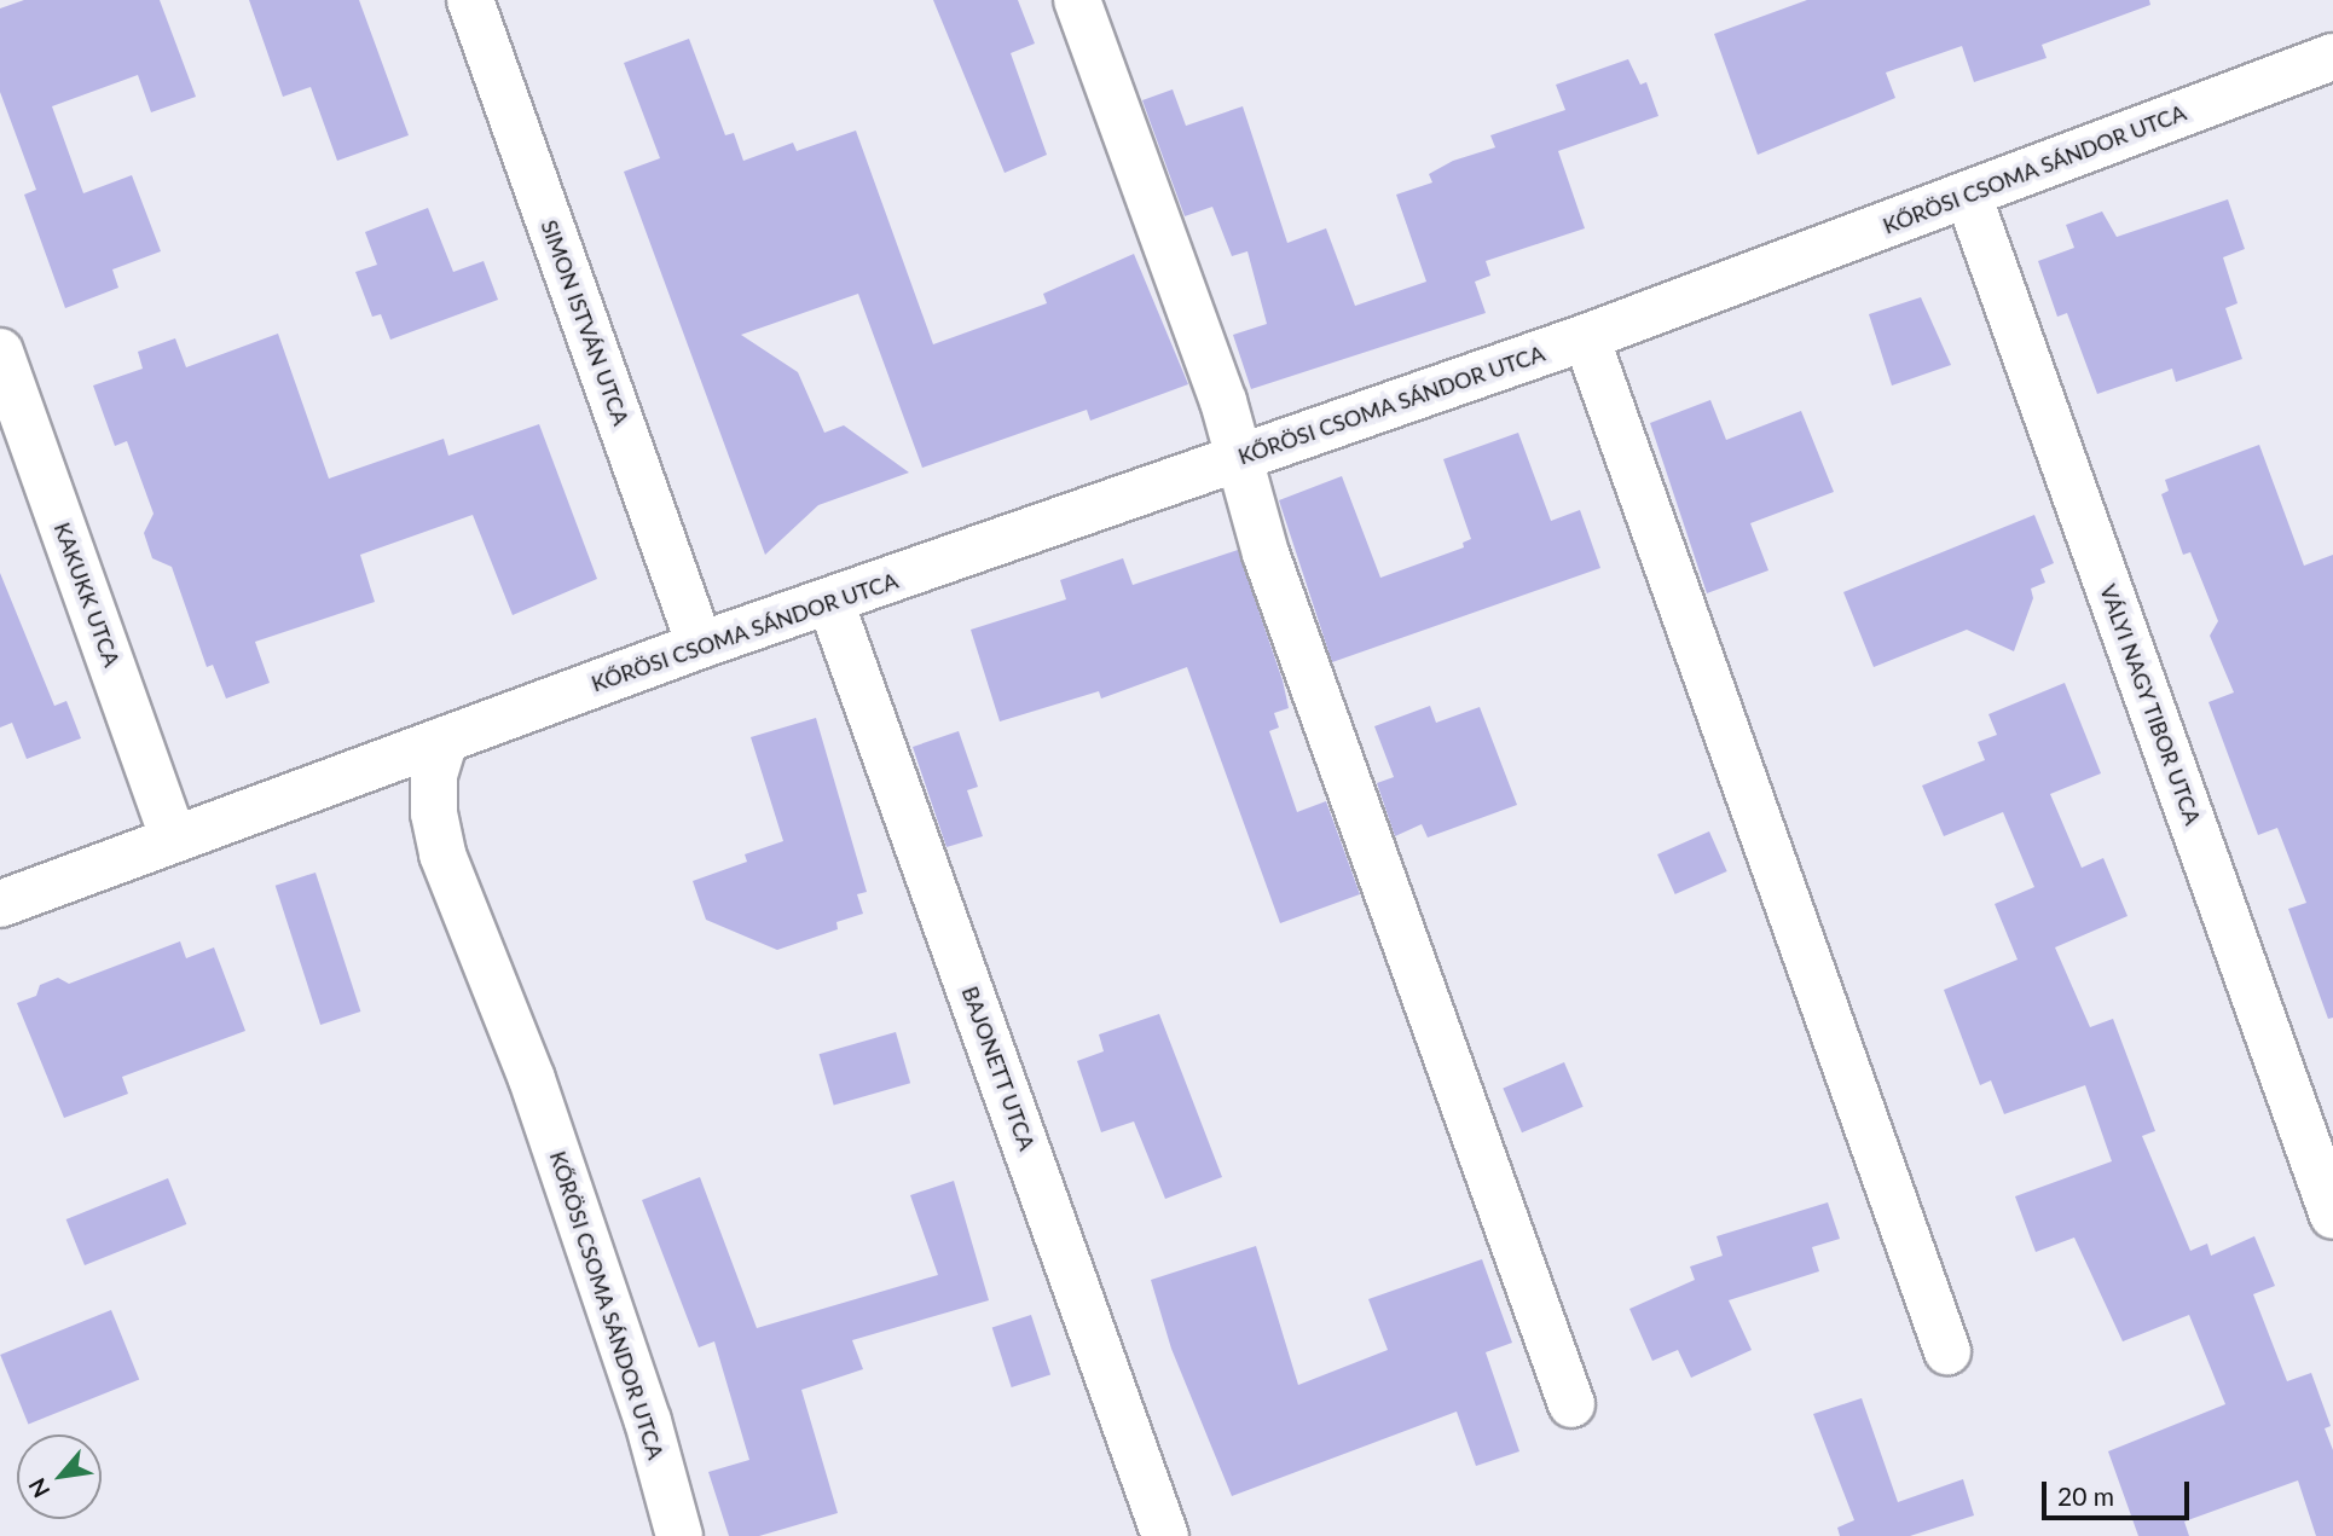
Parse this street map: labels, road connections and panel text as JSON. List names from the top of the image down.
{
  "streets": {
    "street": [
      "KŐRÖSI CSOMA SÁNDOR UTCA",
      "SIMON ISTVÁN UTCA",
      "KAKUKK UTCA",
      "VÁLYI NAGY TIBOR UTCA",
      "BAJONETT UTCA"
    ]
  },
  "crossings": [
    ["KŐRÖSI CSOMA SÁNDOR UTCA", "SIMON ISTVÁN UTCA"],
    ["KŐRÖSI CSOMA SÁNDOR UTCA", "KAKUKK UTCA"],
    ["KŐRÖSI CSOMA SÁNDOR UTCA", "VÁLYI NAGY TIBOR UTCA"],
    ["KŐRÖSI CSOMA SÁNDOR UTCA", "BAJONETT UTCA"]
  ],
  "scale_bar": "20 m",
  "north": "bottom left"
}
